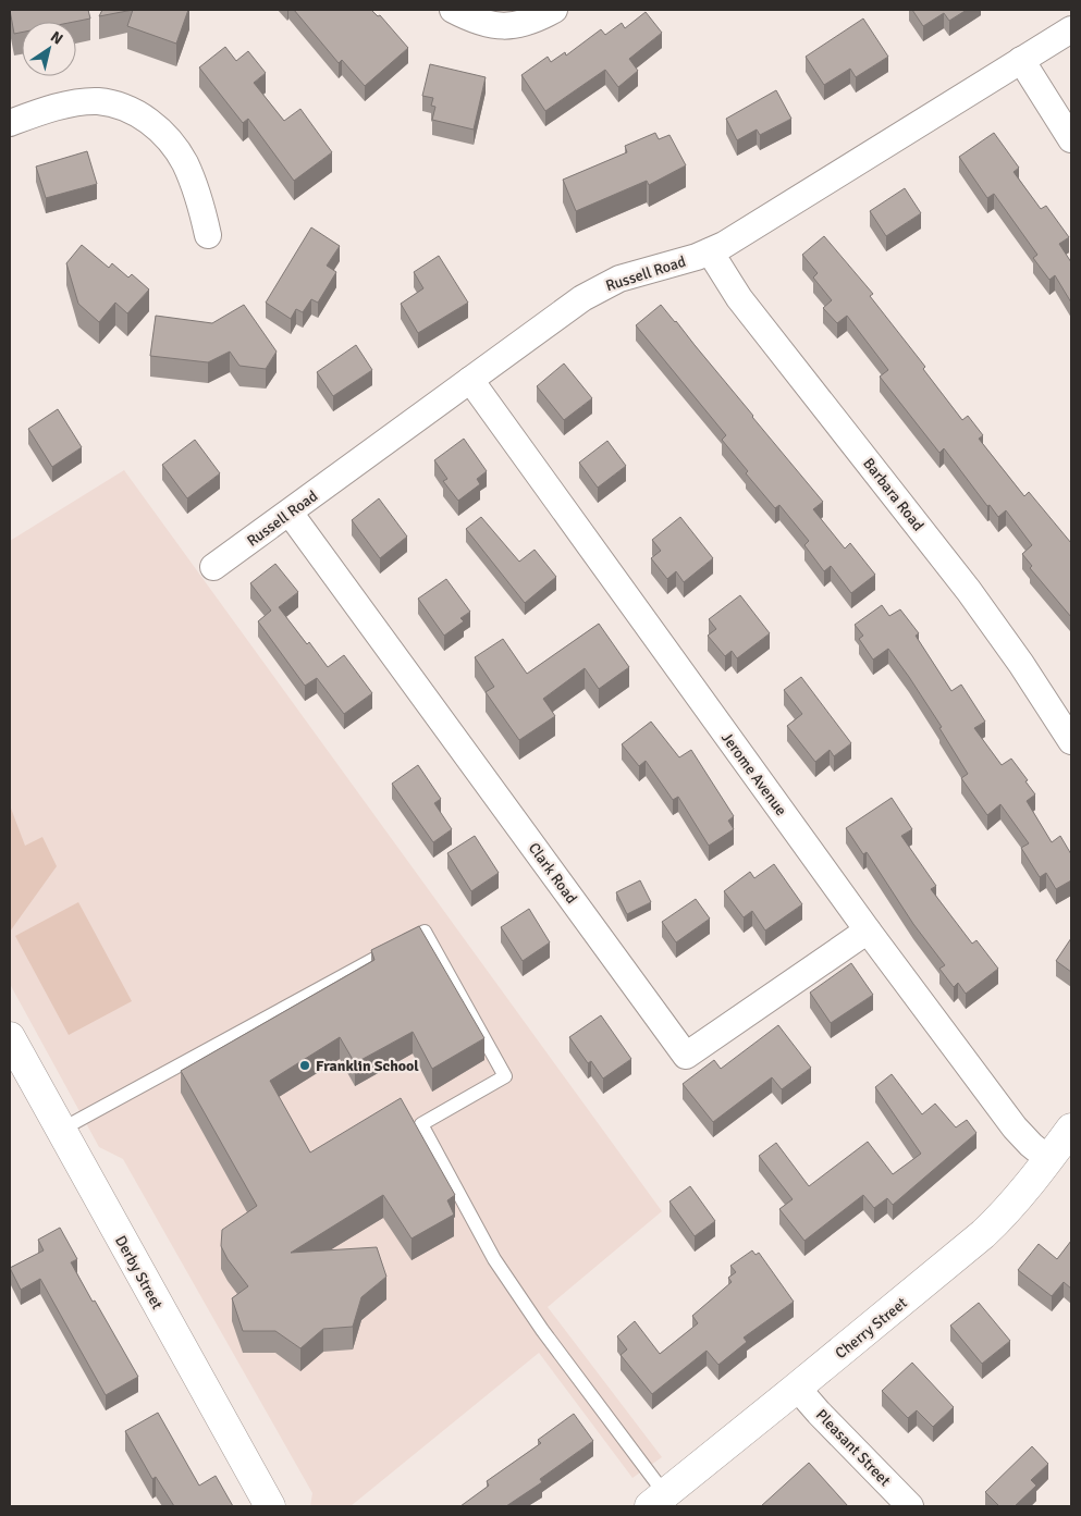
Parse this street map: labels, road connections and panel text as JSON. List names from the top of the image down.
{
  "streets": {
    "street": [
      "Russell Road",
      "Barbara Road",
      "Jerome Avenue",
      "Clark Road",
      "Derby Street",
      "Cherry Street",
      "Pleasant Street"
    ]
  },
  "crossings": [
    ["Russell Road", "Barbara Road"],
    ["Russell Road", "Jerome Avenue"],
    ["Russell Road", "Clark Road"],
    ["Jerome Avenue", "Clark Road"],
    ["Jerome Avenue", "Cherry Street"],
    ["Cherry Street", "Pleasant Street"]
  ],
  "places": ["Franklin School"],
  "north": "top right"
}
